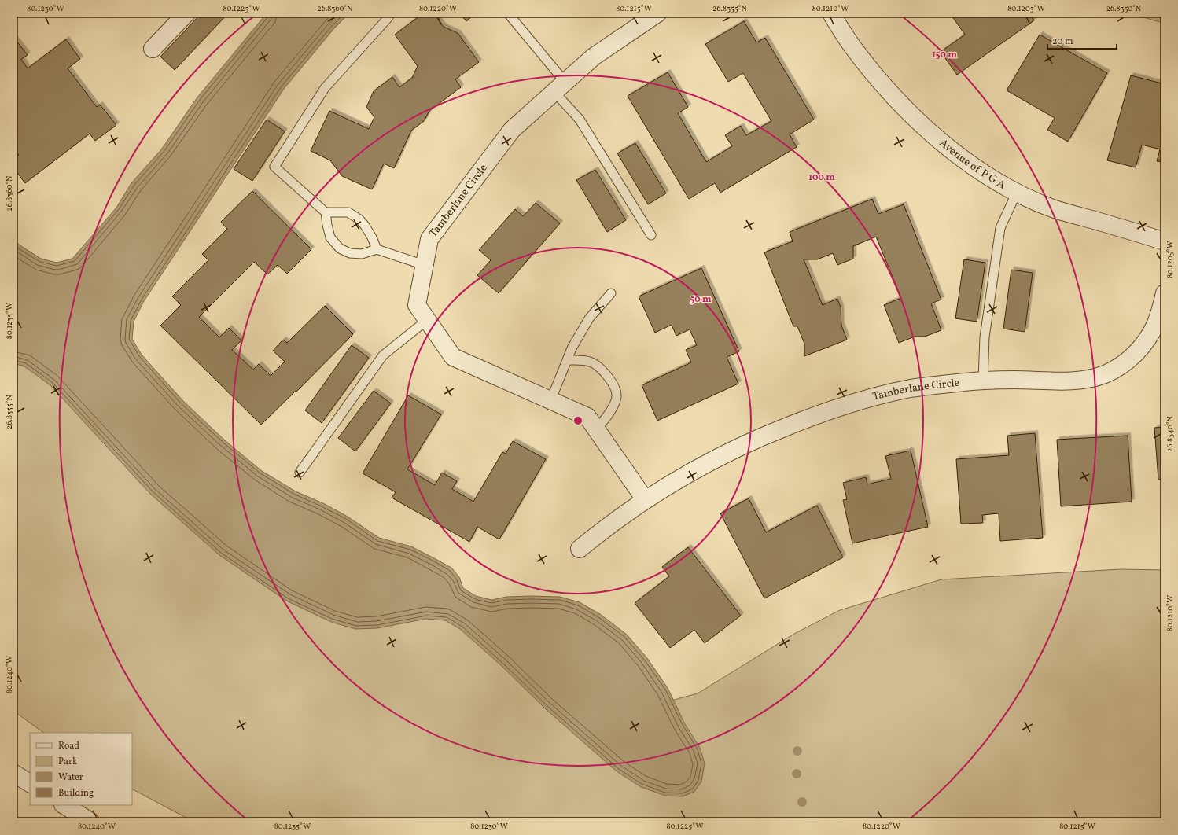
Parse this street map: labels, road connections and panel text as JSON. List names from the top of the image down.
{
  "streets": {
    "street": ["Avenue of P G A", "Tamberlane Circle"]
  },
  "legend": [
    "Road",
    "Park",
    "Water",
    "Building"
  ],
  "scale_bar": "20 m",
  "coordinates": [
    "80.1230°W",
    "80.1225°W",
    "26.8360°N",
    "80.1220°W",
    "80.1215°W",
    "26.8355°N",
    "80.1210°W",
    "80.1205°W",
    "26.8350°N",
    "80.1235°W",
    "26.8340°N",
    "80.1240°W"
  ],
  "rings": ["150 m", "100 m", "50 m"]
}
